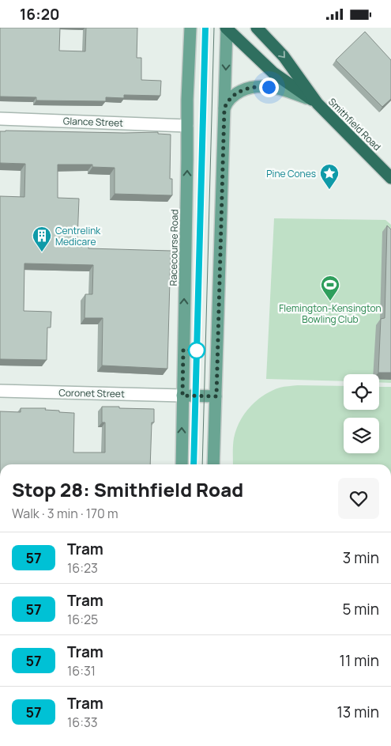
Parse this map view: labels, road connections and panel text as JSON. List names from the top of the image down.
{
  "streets": {
    "highway": ["Smithfield Road"],
    "main road": ["Racecourse Road"],
    "street": ["Glance Street", "Coronet Street"]
  },
  "crossings": [
    ["Glance Street", "Racecourse Road"],
    ["Racecourse Road", "Coronet Street"]
  ],
  "places": {
    "place": ["Pine Cones"],
    "building": ["Centrelink Medicare"],
    "sports": ["Flemington-Kensington Bowling Club"]
  },
  "lines": ["tram line 57"],
  "page": {
    "status": "16:20",
    "heading": ["Stop 28: Smithfield Road", "Walk · 3 min · 170 m"],
    "list": [
      {
        "mark": "57",
        "name": "Tram",
        "note": "16:23",
        "value": "3 min"
      },
      {
        "mark": "57",
        "name": "Tram",
        "note": "16:25",
        "value": "5 min"
      },
      {
        "mark": "57",
        "name": "Tram",
        "note": "16:31",
        "value": "11 min"
      },
      {
        "mark": "57",
        "name": "Tram",
        "note": "16:33",
        "value": "13 min"
      }
    ]
  }
}
